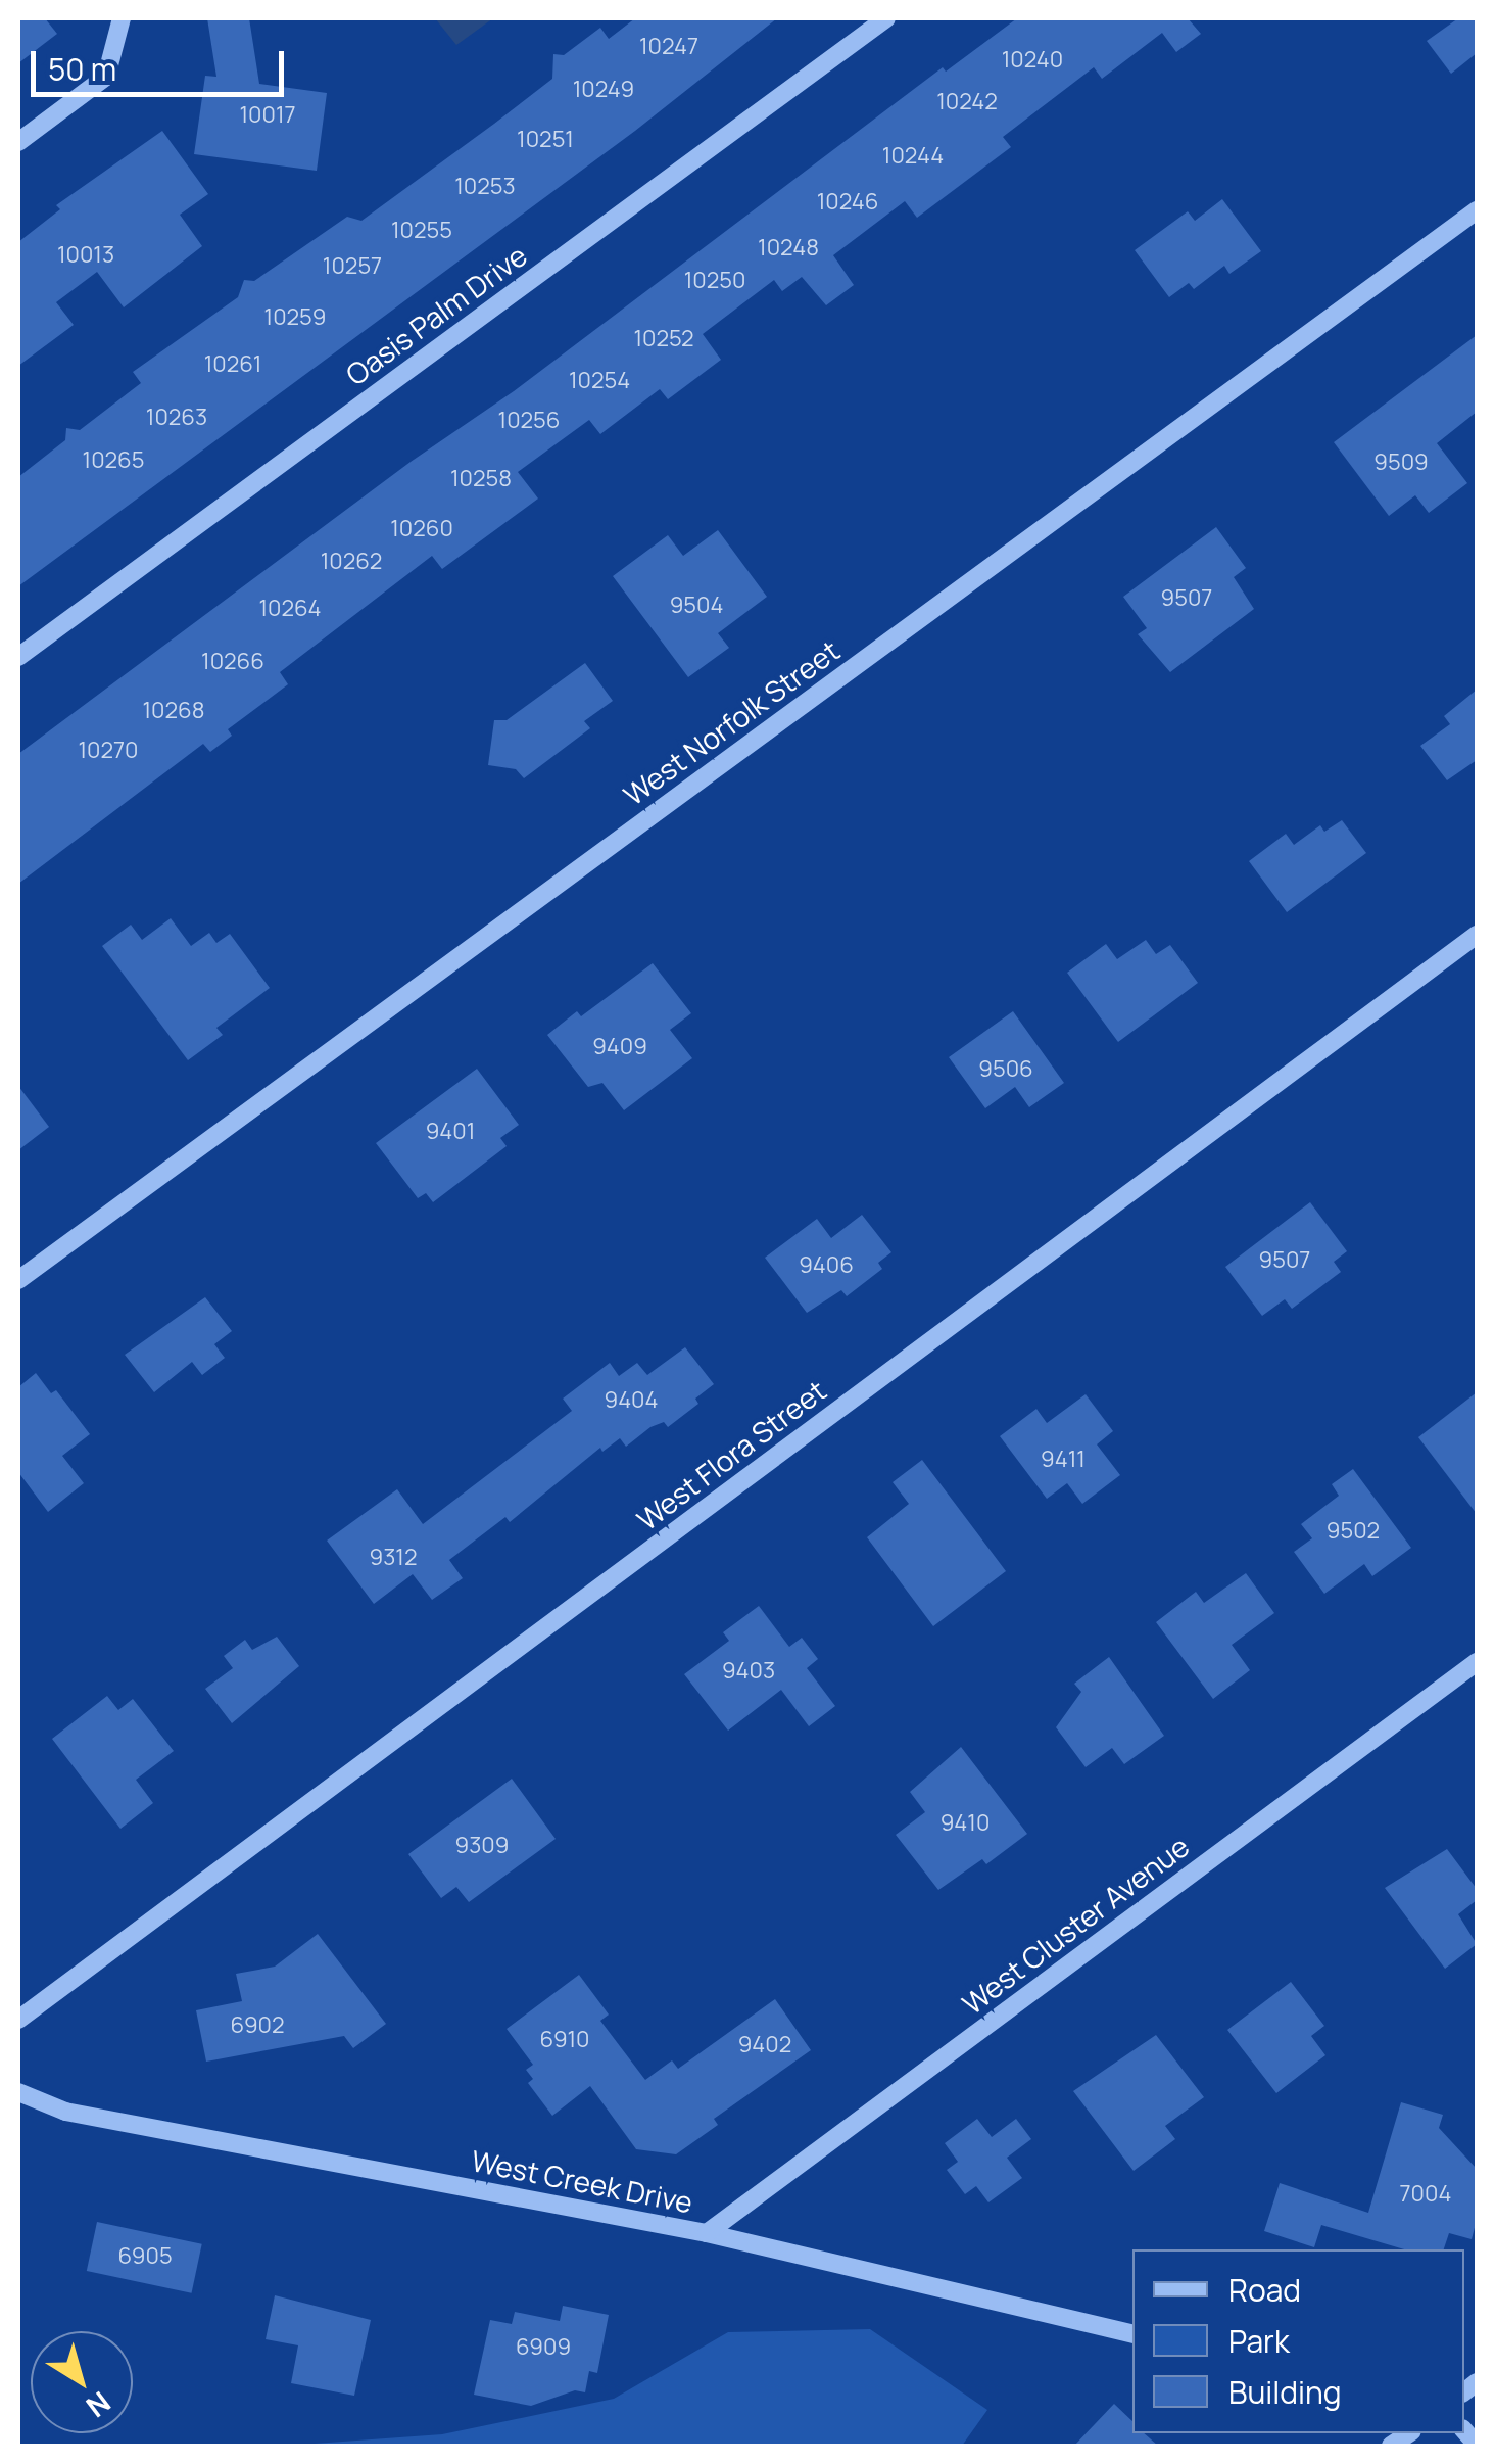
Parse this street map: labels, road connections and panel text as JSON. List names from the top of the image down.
{
  "streets": {
    "street": [
      "Oasis Palm Drive",
      "West Norfolk Street",
      "West Flora Street",
      "West Cluster Avenue",
      "West Creek Drive"
    ]
  },
  "crossings": [
    ["West Cluster Avenue", "West Creek Drive"]
  ],
  "house_numbers": [
    "10247",
    "10240",
    "10249",
    "10242",
    "10017",
    "10251",
    "10244",
    "10253",
    "10246",
    "10255",
    "10248",
    "10013",
    "10257",
    "10250",
    "10259",
    "10252",
    "10261",
    "10254",
    "10263",
    "10256",
    "10265",
    "9509",
    "10258",
    "10260",
    "10262",
    "9507",
    "9504",
    "10264",
    "10266",
    "10268",
    "10270",
    "9409",
    "9506",
    "9401",
    "9507",
    "9406",
    "9404",
    "9411",
    "9502",
    "9312",
    "9403",
    "9410",
    "9309",
    "6902",
    "6910",
    "9402",
    "7004",
    "6905",
    "6909"
  ],
  "legend": ["Road", "Park", "Building"],
  "scale_bar": "50 m",
  "north": "bottom right"
}
